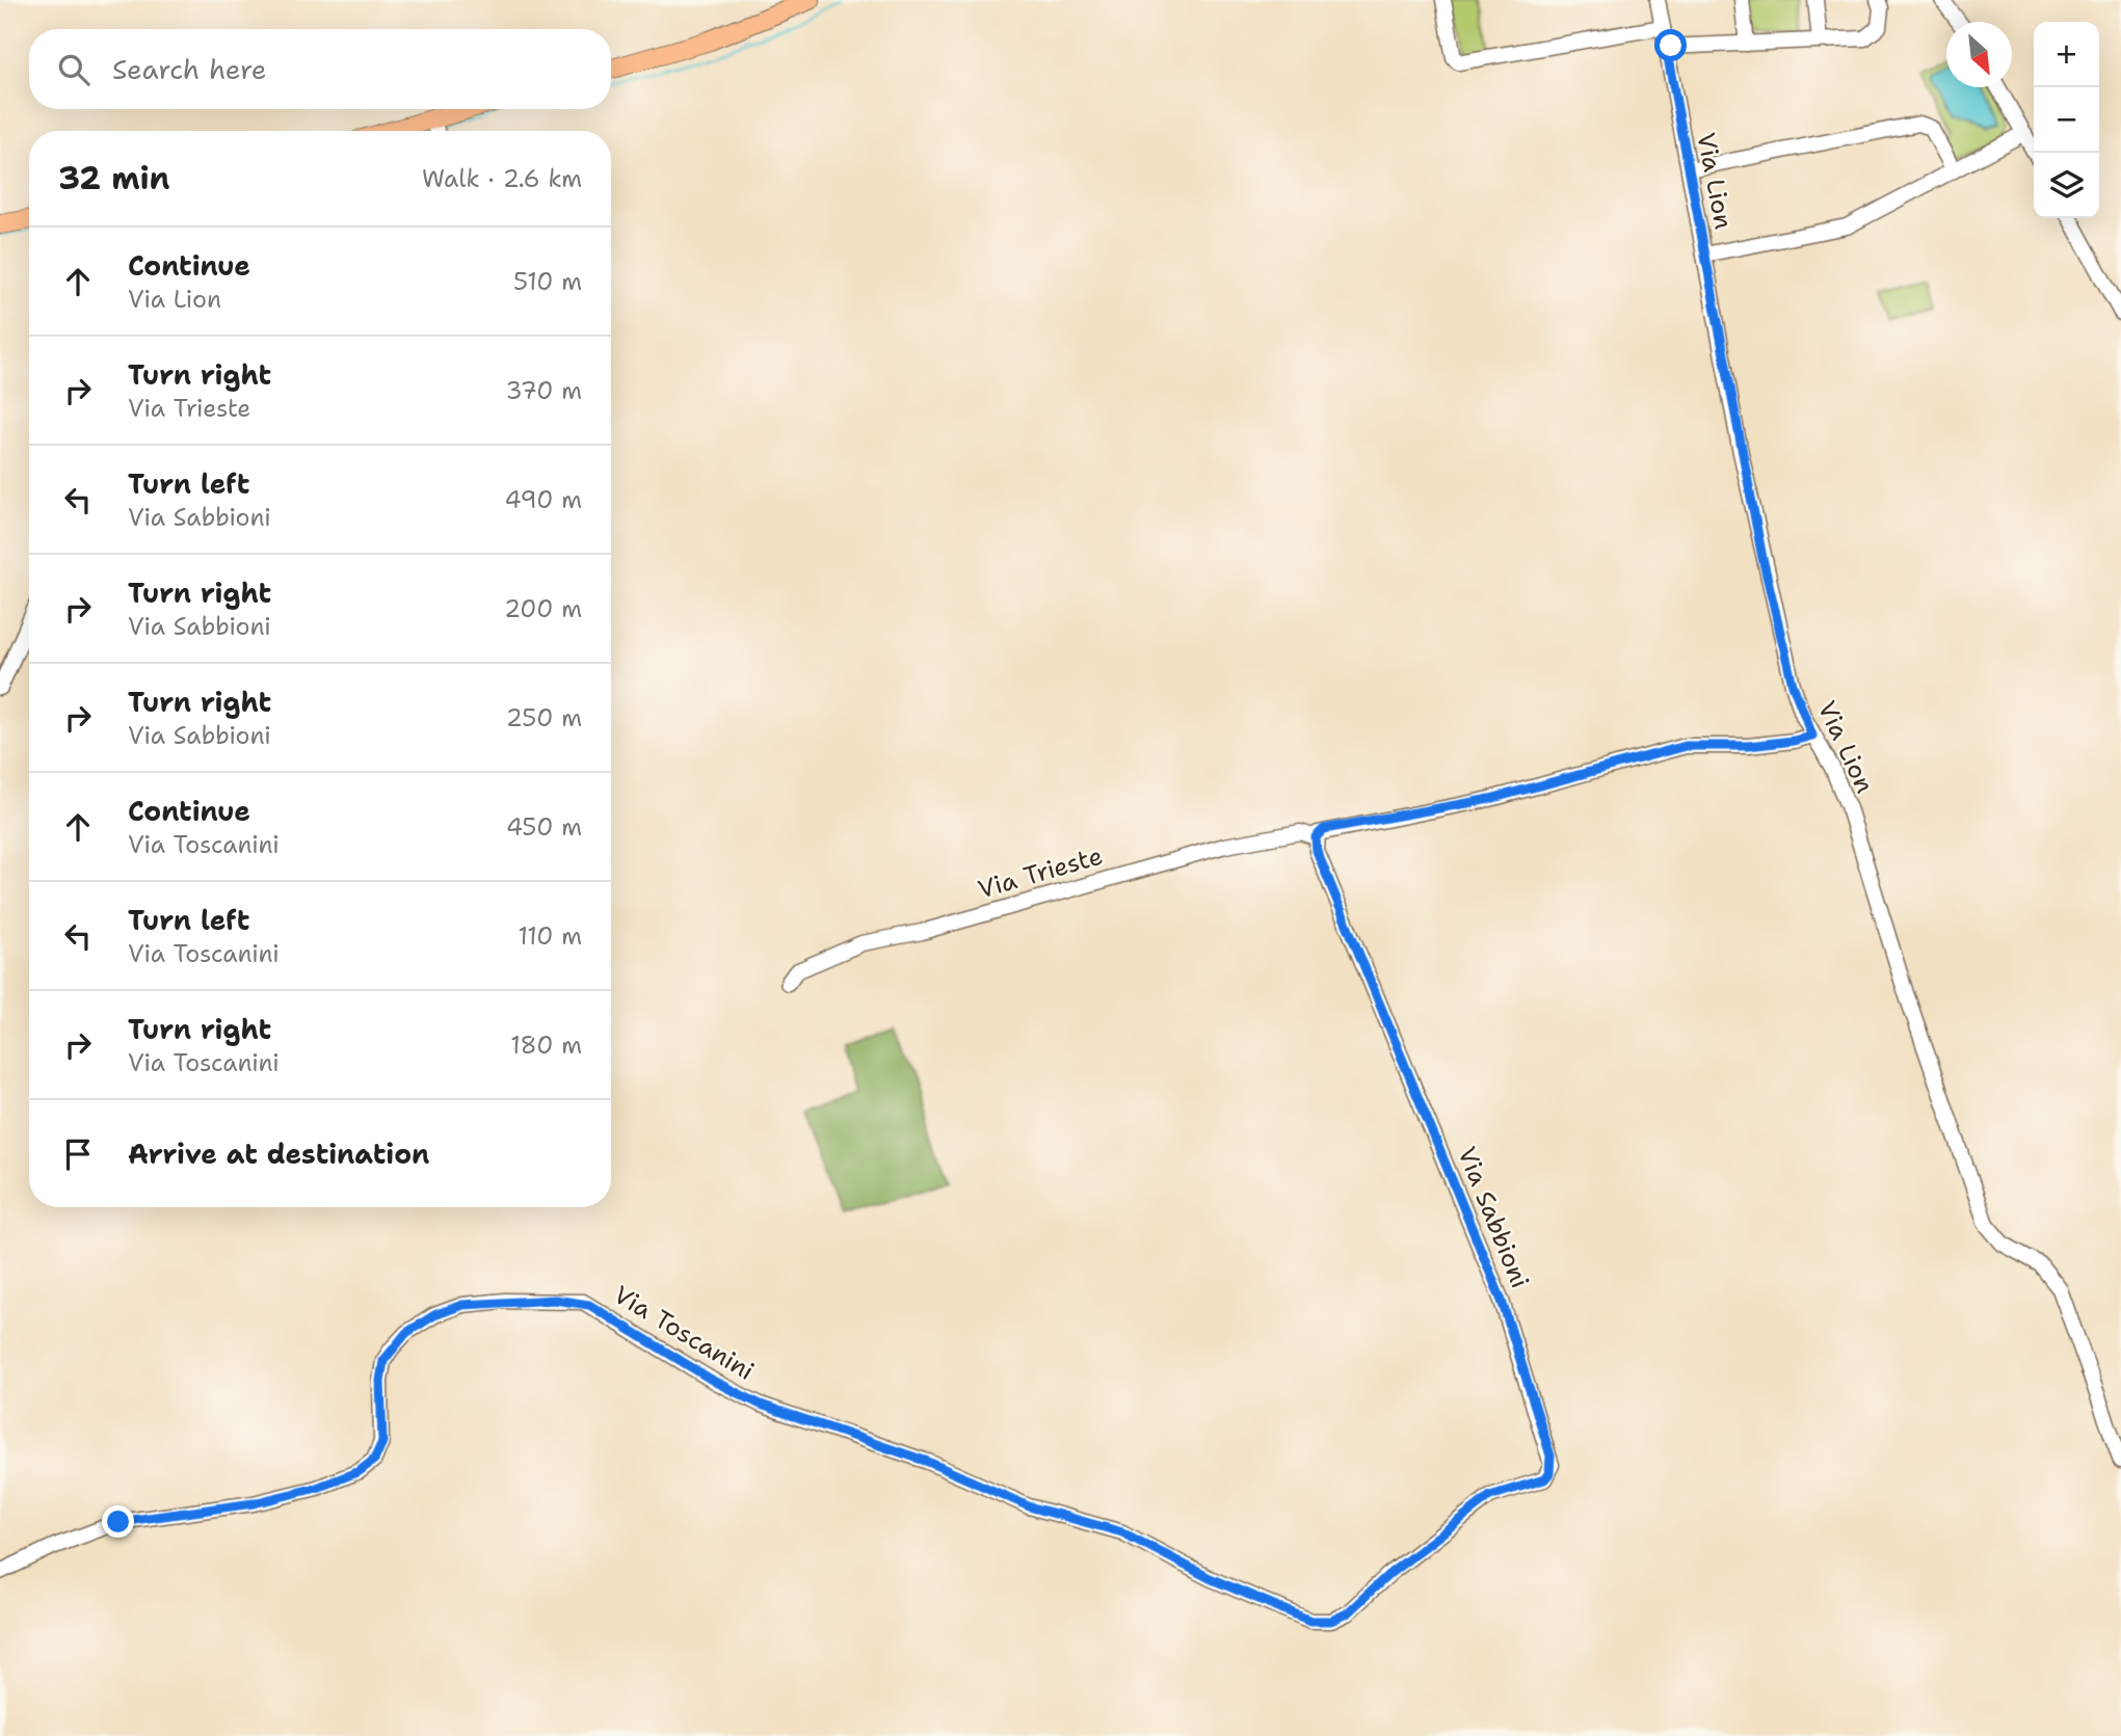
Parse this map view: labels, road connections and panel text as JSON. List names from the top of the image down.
{
  "streets": {
    "street": [
      "Via Lion",
      "Via Trieste",
      "Via Sabbioni",
      "Via Toscanini"
    ]
  },
  "crossings": [
    ["Via Lion", "Via Trieste"],
    ["Via Trieste", "Via Sabbioni"],
    ["Via Sabbioni", "Via Toscanini"]
  ],
  "north": "bottom right",
  "page": {
    "map_buttons": ["+", "−"],
    "search": "Search here",
    "heading": ["32 min", "Walk · 2.6 km"],
    "list": [
      ["Continue", "Via Lion", "510 m"],
      ["Turn right", "Via Trieste", "370 m"],
      ["Turn left", "Via Sabbioni", "490 m"],
      ["Turn right", "Via Sabbioni", "200 m"],
      ["Turn right", "Via Sabbioni", "250 m"],
      ["Continue", "Via Toscanini", "450 m"],
      ["Turn left", "Via Toscanini", "110 m"],
      ["Turn right", "Via Toscanini", "180 m"],
      "Arrive at destination"
    ]
  }
}
